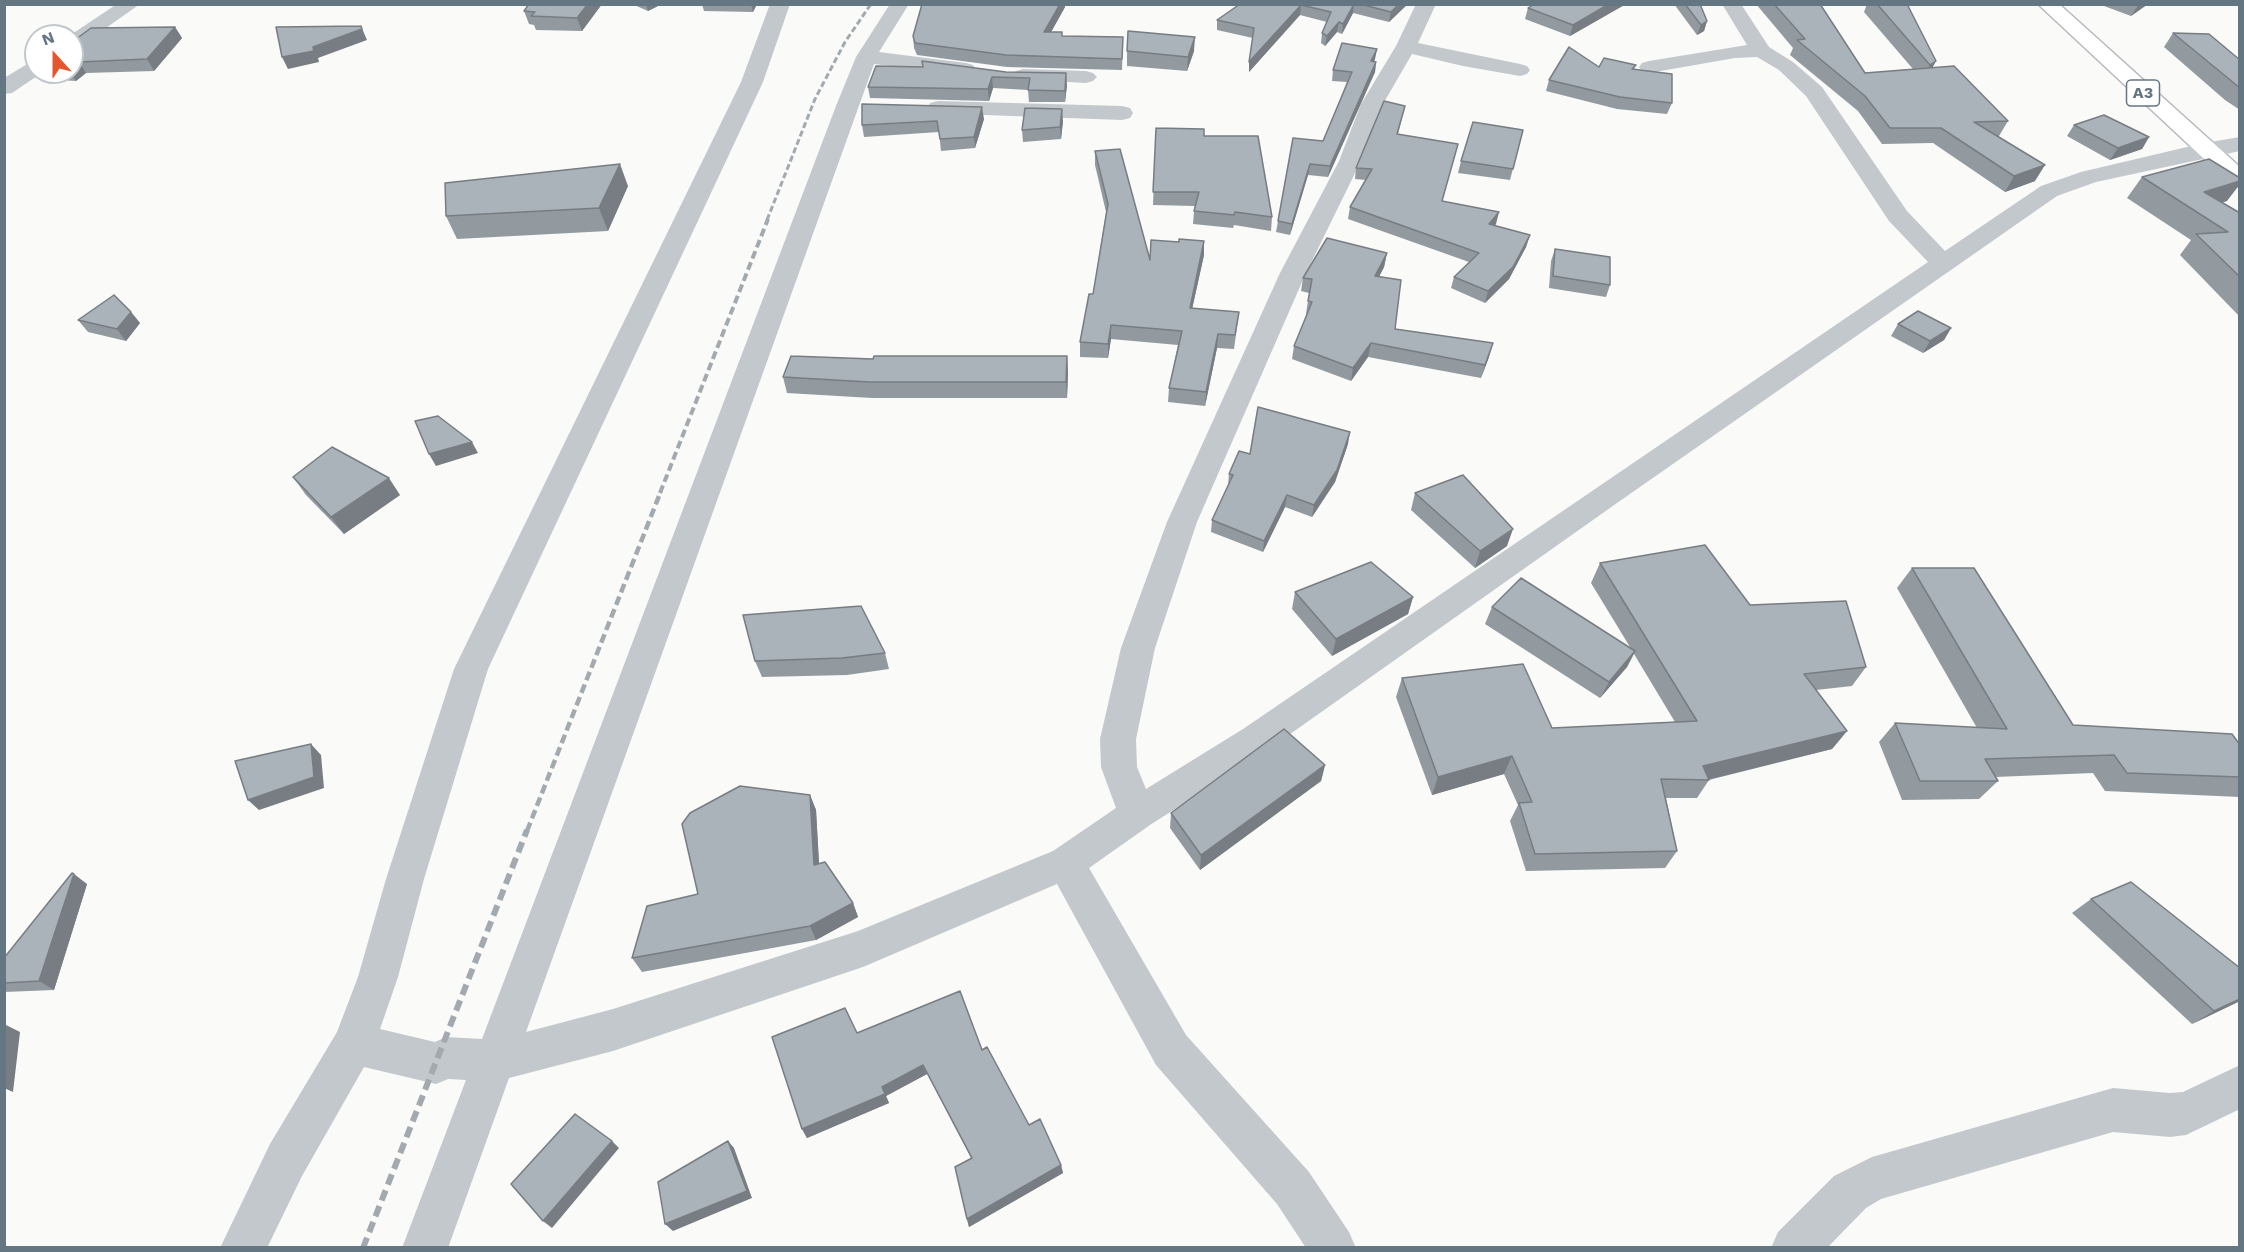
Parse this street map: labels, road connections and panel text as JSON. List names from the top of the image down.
{
  "streets": {
    "main road": ["A3"]
  },
  "north": "top"
}
